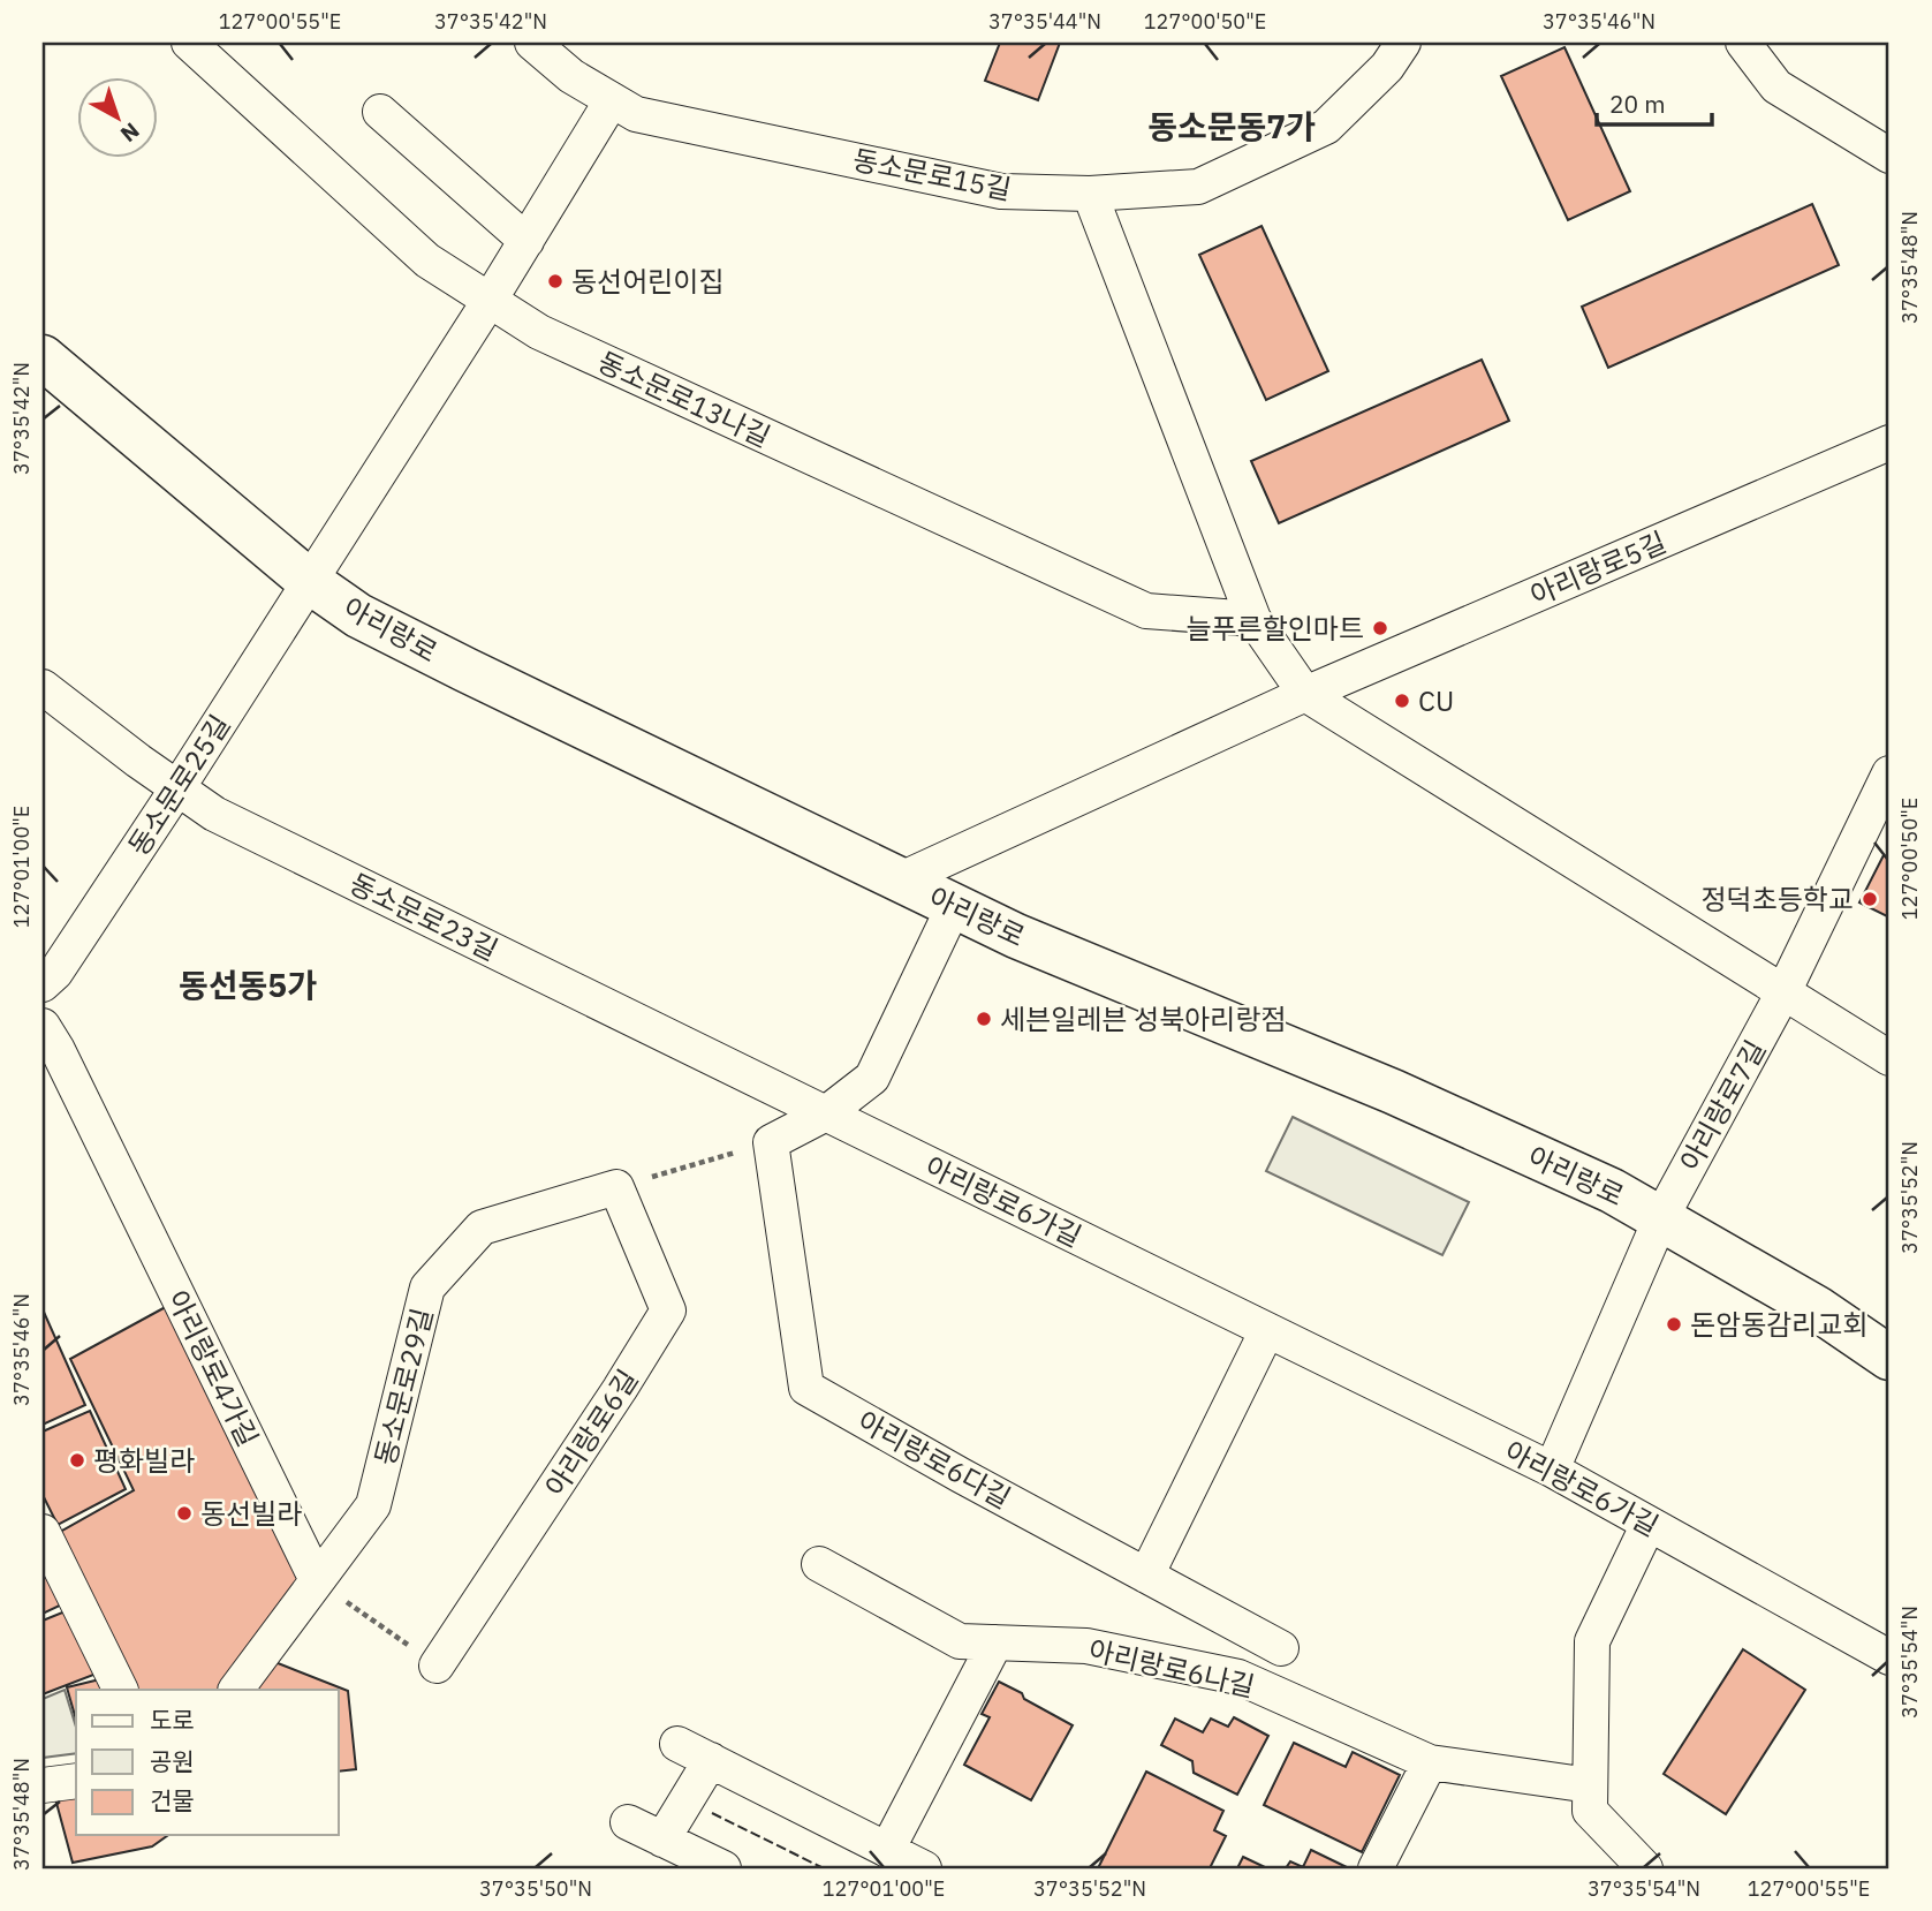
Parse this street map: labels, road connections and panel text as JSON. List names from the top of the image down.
{
  "streets": {
    "main road": ["아리랑로"],
    "street": [
      "동소문로15길",
      "동소문로13나길",
      "아리랑로5길",
      "동소문로25길",
      "동소문로23길",
      "아리랑로7길",
      "아리랑로6가길",
      "아리랑로4가길",
      "동소문로29길",
      "아리랑로6길",
      "아리랑로6다길",
      "아리랑로6나길"
    ]
  },
  "crossings": [
    ["아리랑로5길", "아리랑로"],
    ["아리랑로", "동소문로25길"],
    ["아리랑로", "아리랑로7길"],
    ["동소문로25길", "동소문로23길"],
    ["동소문로23길", "아리랑로6가길"],
    ["아리랑로4가길", "동소문로29길"],
    ["동소문로29길", "아리랑로6길"]
  ],
  "districts": ["동소문동7가", "동선동5가"],
  "places": [
    "동선어린이집",
    "늘푸른할인마트",
    "CU",
    "정덕초등학교",
    "세븐일레븐 성북아리랑점",
    "돈암동감리교회",
    "평화빌라",
    "동선빌라"
  ],
  "legend": ["도로", "공원", "건물"],
  "scale_bar": "20 m",
  "north": "bottom right",
  "coordinates": [
    "127°00'55\"E",
    "37°35'42\"N",
    "37°35'44\"N",
    "127°00'50\"E",
    "37°35'46\"N",
    "37°35'48\"N",
    "127°01'00\"E",
    "37°35'52\"N",
    "37°35'54\"N",
    "37°35'50\"N"
  ]
}
